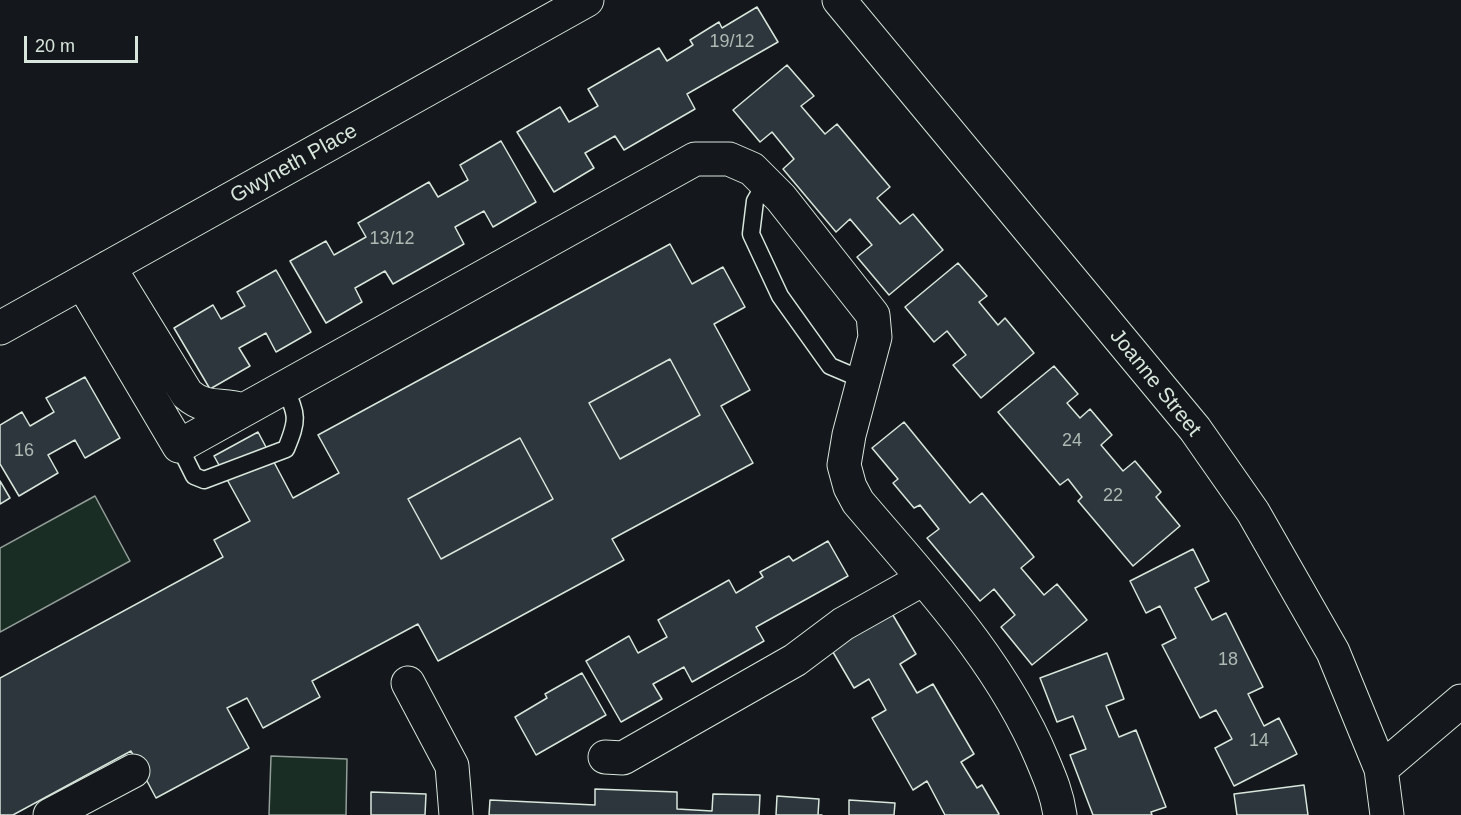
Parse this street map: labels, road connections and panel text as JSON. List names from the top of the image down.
{
  "streets": {
    "street": ["Gwyneth Place", "Joanne Street"]
  },
  "house_numbers": [
    "19/12",
    "13/12",
    "24",
    "16",
    "22",
    "18",
    "14"
  ],
  "scale_bar": "20 m"
}
